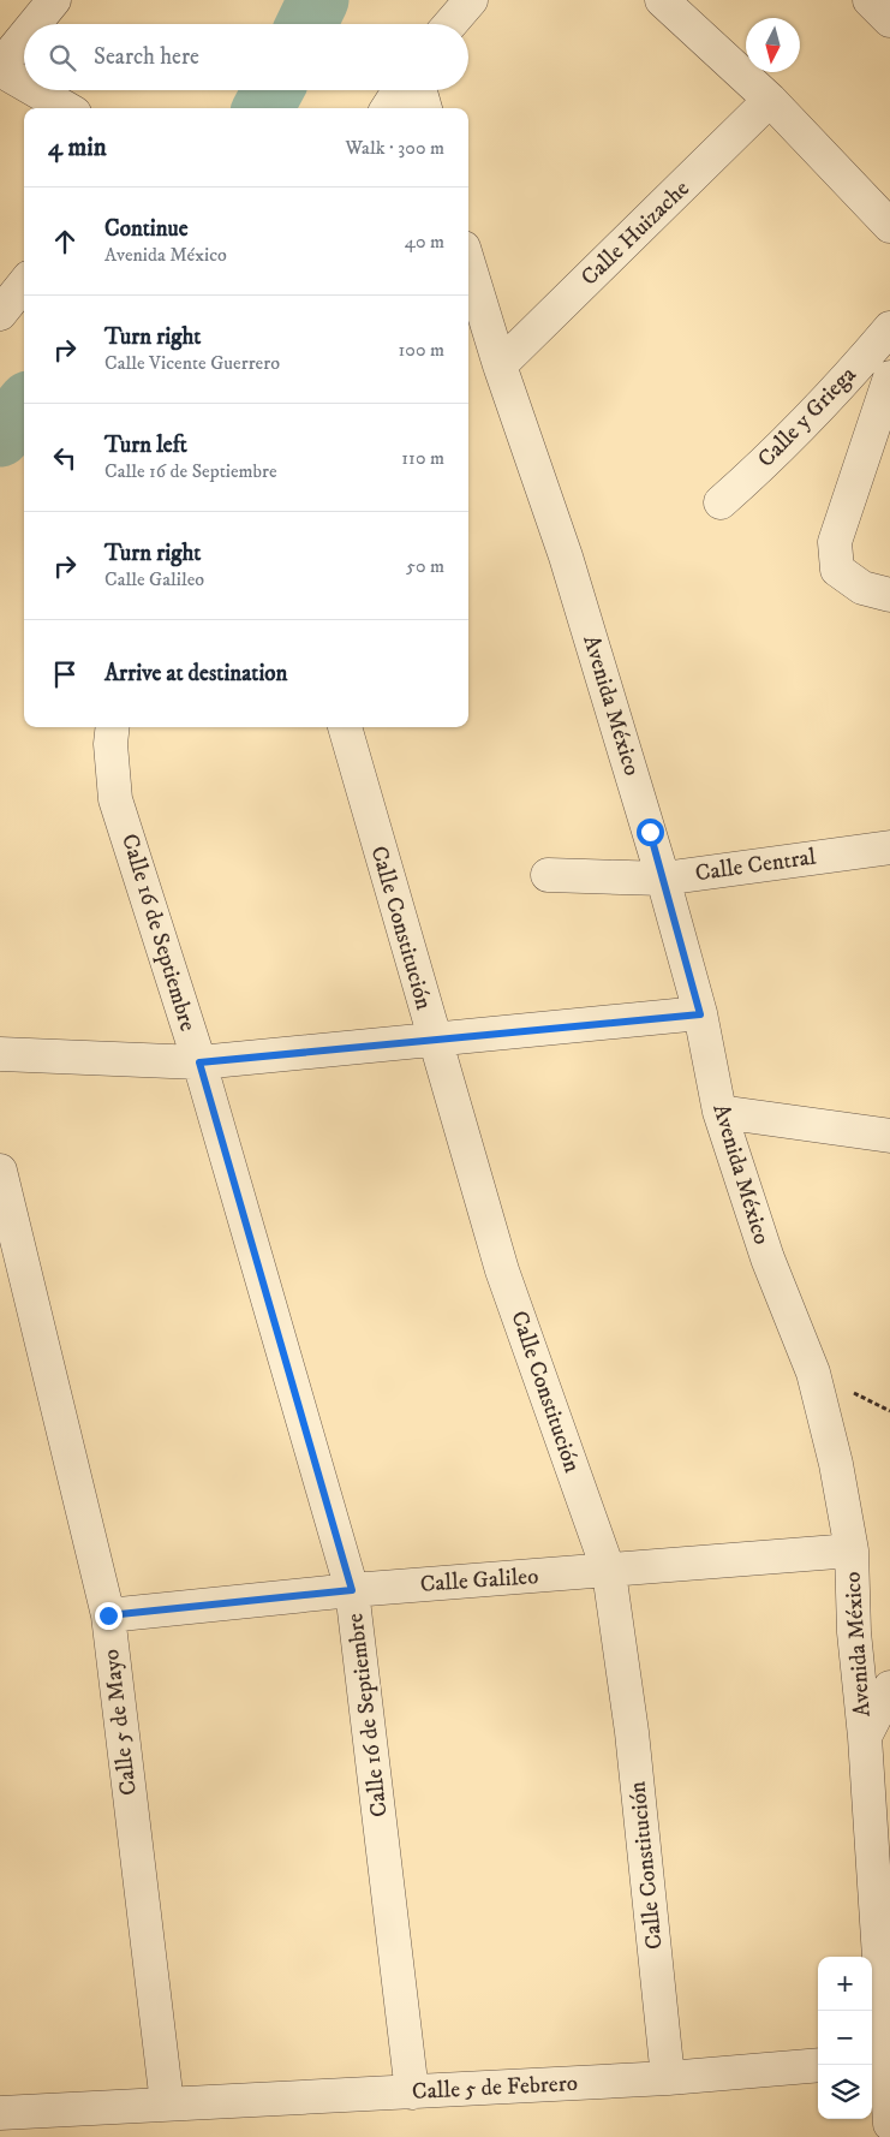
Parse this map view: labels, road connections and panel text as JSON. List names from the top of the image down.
{
  "streets": {
    "street": [
      "Calle Huizache",
      "Calle y Griega",
      "Avenida México",
      "Calle Central",
      "Calle Constitución",
      "Calle 16 de Septiembre",
      "Calle Galileo",
      "Calle 5 de Mayo",
      "Calle 5 de Febrero"
    ]
  },
  "crossings": [
    ["Calle Huizache", "Avenida México"],
    ["Avenida México", "Calle Central"],
    ["Avenida México", "Calle Galileo"],
    ["Calle Constitución", "Calle Galileo"],
    ["Calle Constitución", "Calle 5 de Febrero"],
    ["Calle 16 de Septiembre", "Calle Galileo"],
    ["Calle 16 de Septiembre", "Calle 5 de Febrero"],
    ["Calle Galileo", "Calle 5 de Mayo"],
    ["Calle 5 de Mayo", "Calle 5 de Febrero"]
  ],
  "north": "bottom",
  "page": {
    "search": "Search here",
    "heading": ["4 min", "Walk · 300 m"],
    "list": [
      ["Continue", "Avenida México", "40 m"],
      ["Turn right", "Calle Vicente Guerrero", "100 m"],
      ["Turn left", "Calle 16 de Septiembre", "110 m"],
      ["Turn right", "Calle Galileo", "50 m"],
      "Arrive at destination"
    ],
    "map_buttons": ["+", "−"]
  }
}
